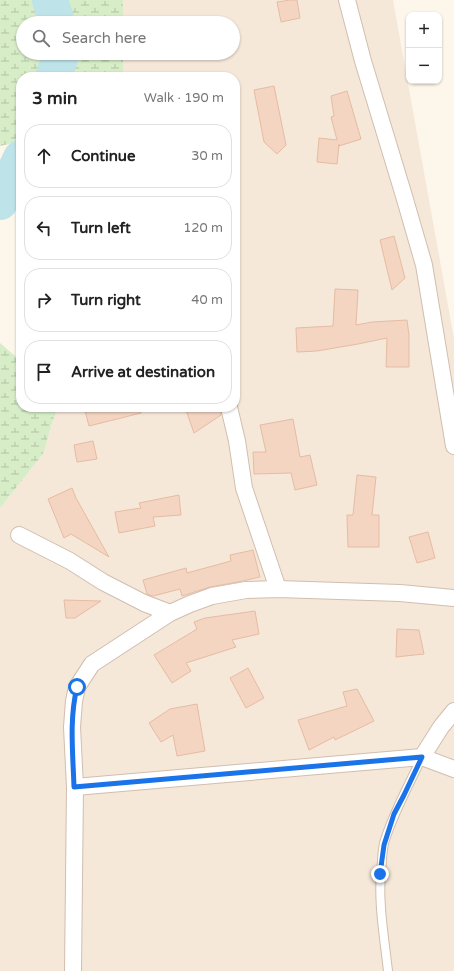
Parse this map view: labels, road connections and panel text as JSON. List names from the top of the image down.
{
  "page": {
    "map_buttons": ["+", "−"],
    "search": "Search here",
    "heading": ["3 min", "Walk · 190 m"],
    "list": [
      ["Continue", "30 m"],
      ["Turn left", "120 m"],
      ["Turn right", "40 m"],
      "Arrive at destination"
    ]
  }
}
